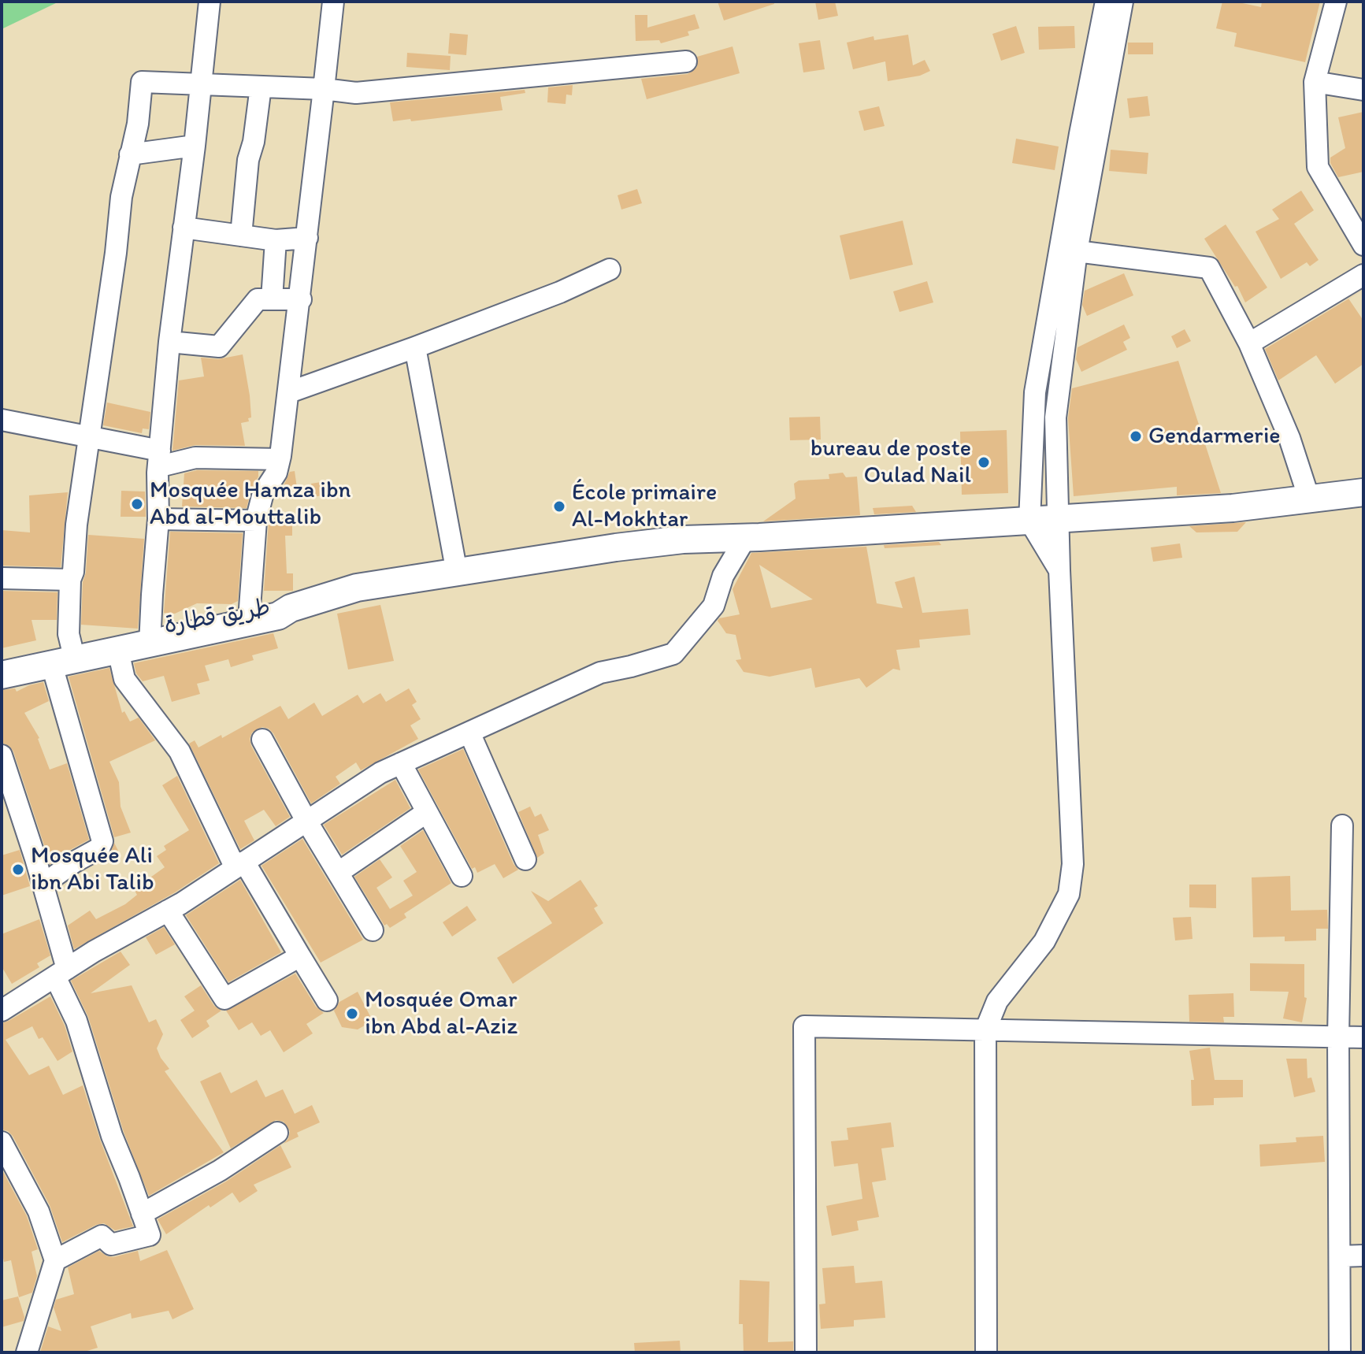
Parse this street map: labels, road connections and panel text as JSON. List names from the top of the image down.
{
  "streets": {
    "main road": ["طريق قطارة"]
  },
  "places": [
    "Gendarmerie",
    "bureau de poste Oulad Nail",
    "Mosquée Hamza ibn Abd al-Mouttalib",
    "École primaire Al-Mokhtar",
    "Mosquée Ali ibn Abi Talib",
    "Mosquée Omar ibn Abd al-Aziz"
  ]
}
